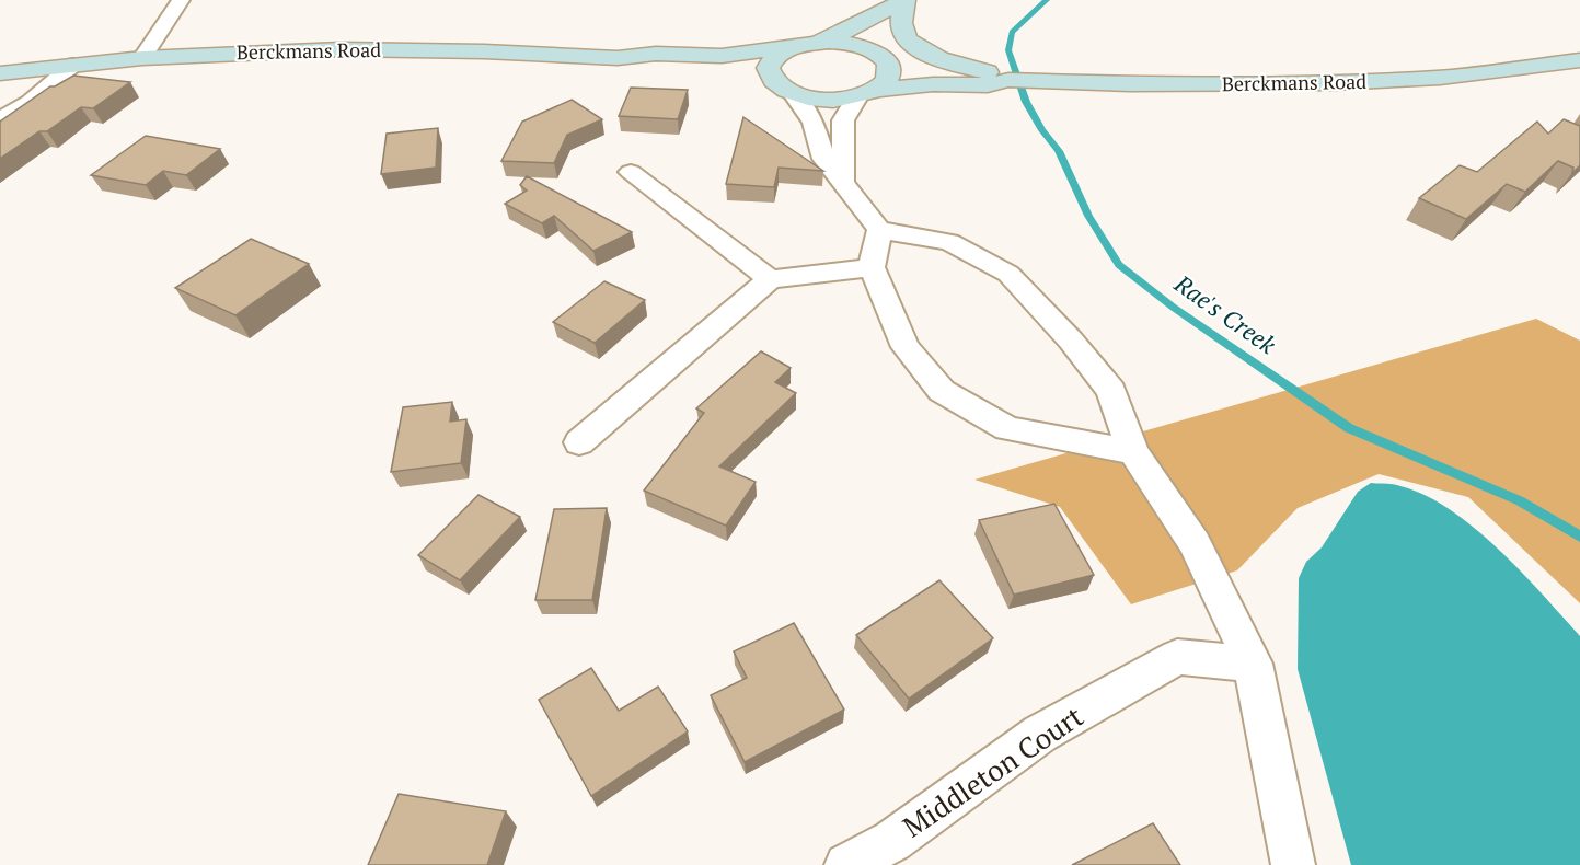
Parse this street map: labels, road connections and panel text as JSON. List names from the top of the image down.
{
  "streets": {
    "main road": ["Berckmans Road"],
    "street": ["Middleton Court"]
  },
  "water": ["Rae's Creek"]
}
